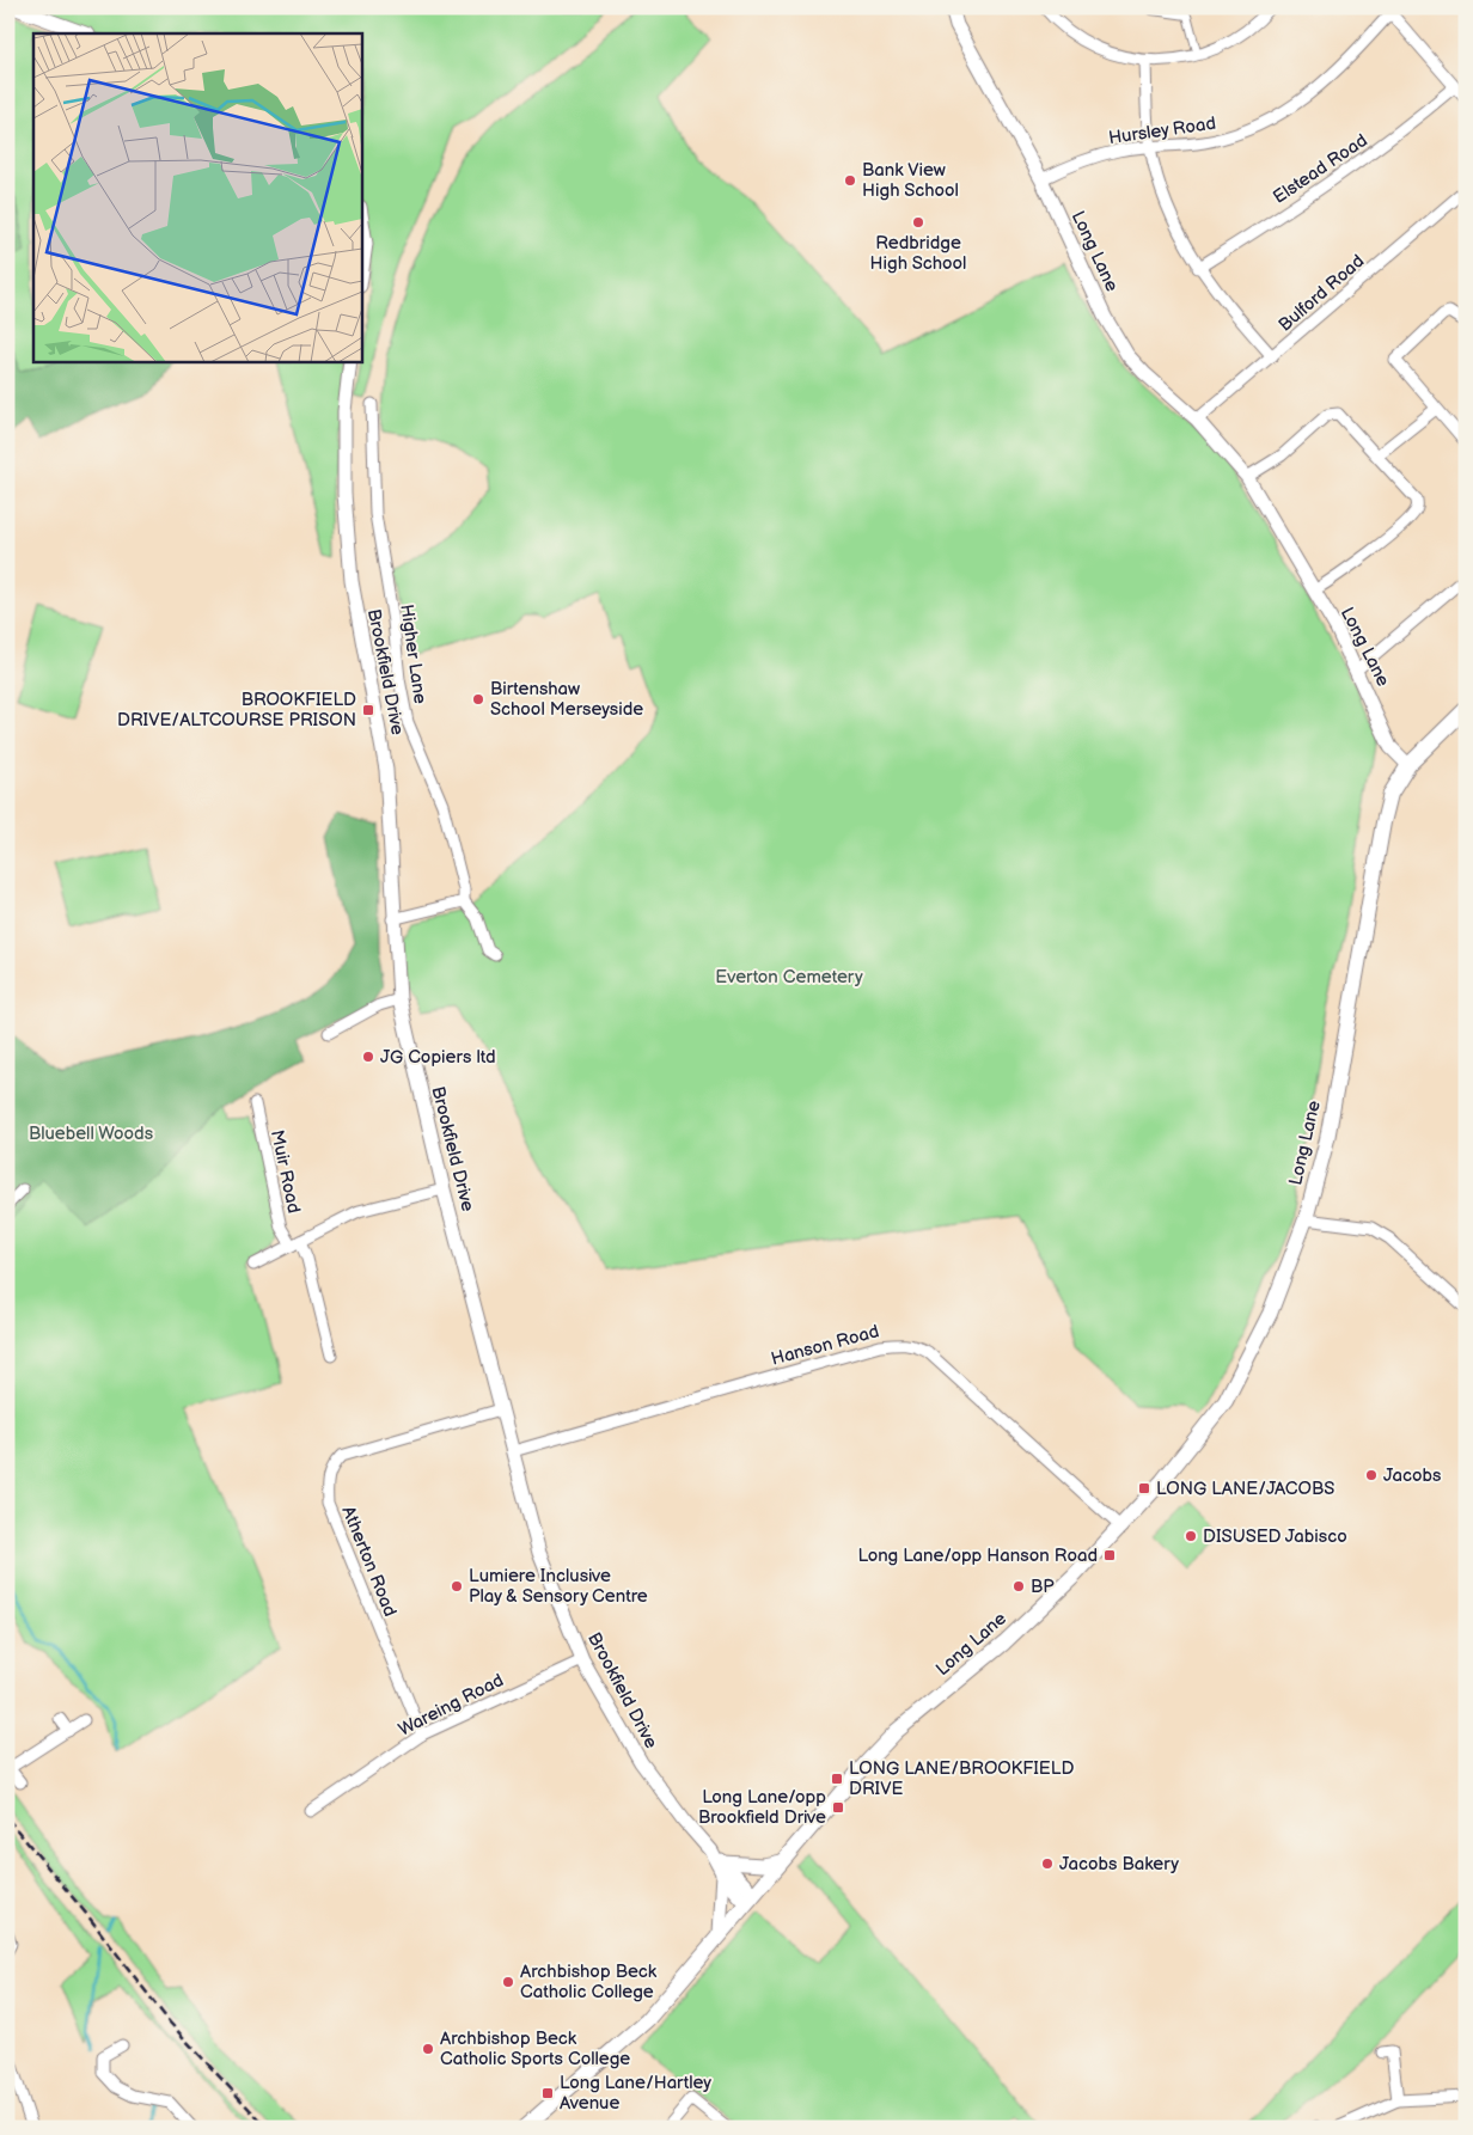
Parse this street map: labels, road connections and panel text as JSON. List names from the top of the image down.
{
  "streets": {
    "main road": ["Long Lane"],
    "street": [
      "Hursley Road",
      "Elstead Road",
      "Bulford Road",
      "Higher Lane",
      "Brookfield Drive",
      "Muir Road",
      "Hanson Road",
      "Atherton Road",
      "Wareing Road"
    ]
  },
  "crossings": [
    ["Hursley Road", "Long Lane"],
    ["Long Lane", "Bulford Road"],
    ["Long Lane", "Brookfield Drive"],
    ["Long Lane", "Hanson Road"],
    ["Brookfield Drive", "Muir Road"],
    ["Brookfield Drive", "Hanson Road"],
    ["Brookfield Drive", "Atherton Road"],
    ["Brookfield Drive", "Wareing Road"],
    ["Atherton Road", "Wareing Road"]
  ],
  "parks": ["Everton Cemetery", "Bluebell Woods"],
  "places": {
    "other": [
      "Bank View High School",
      "Redbridge High School",
      "Birtenshaw School Merseyside",
      "JG Copiers ltd",
      "Jacobs",
      "DISUSED Jabisco",
      "Lumiere Inclusive Play & Sensory Centre",
      "BP",
      "Jacobs Bakery",
      "Archbishop Beck Catholic College",
      "Archbishop Beck Catholic Sports College"
    ],
    "transit": [
      "BROOKFIELD DRIVE/ALTCOURSE PRISON",
      "LONG LANE/JACOBS",
      "Long Lane/opp Hanson Road",
      "LONG LANE/BROOKFIELD DRIVE",
      "Long Lane/opp Brookfield Drive",
      "Long Lane/Hartley Avenue"
    ]
  }
}
